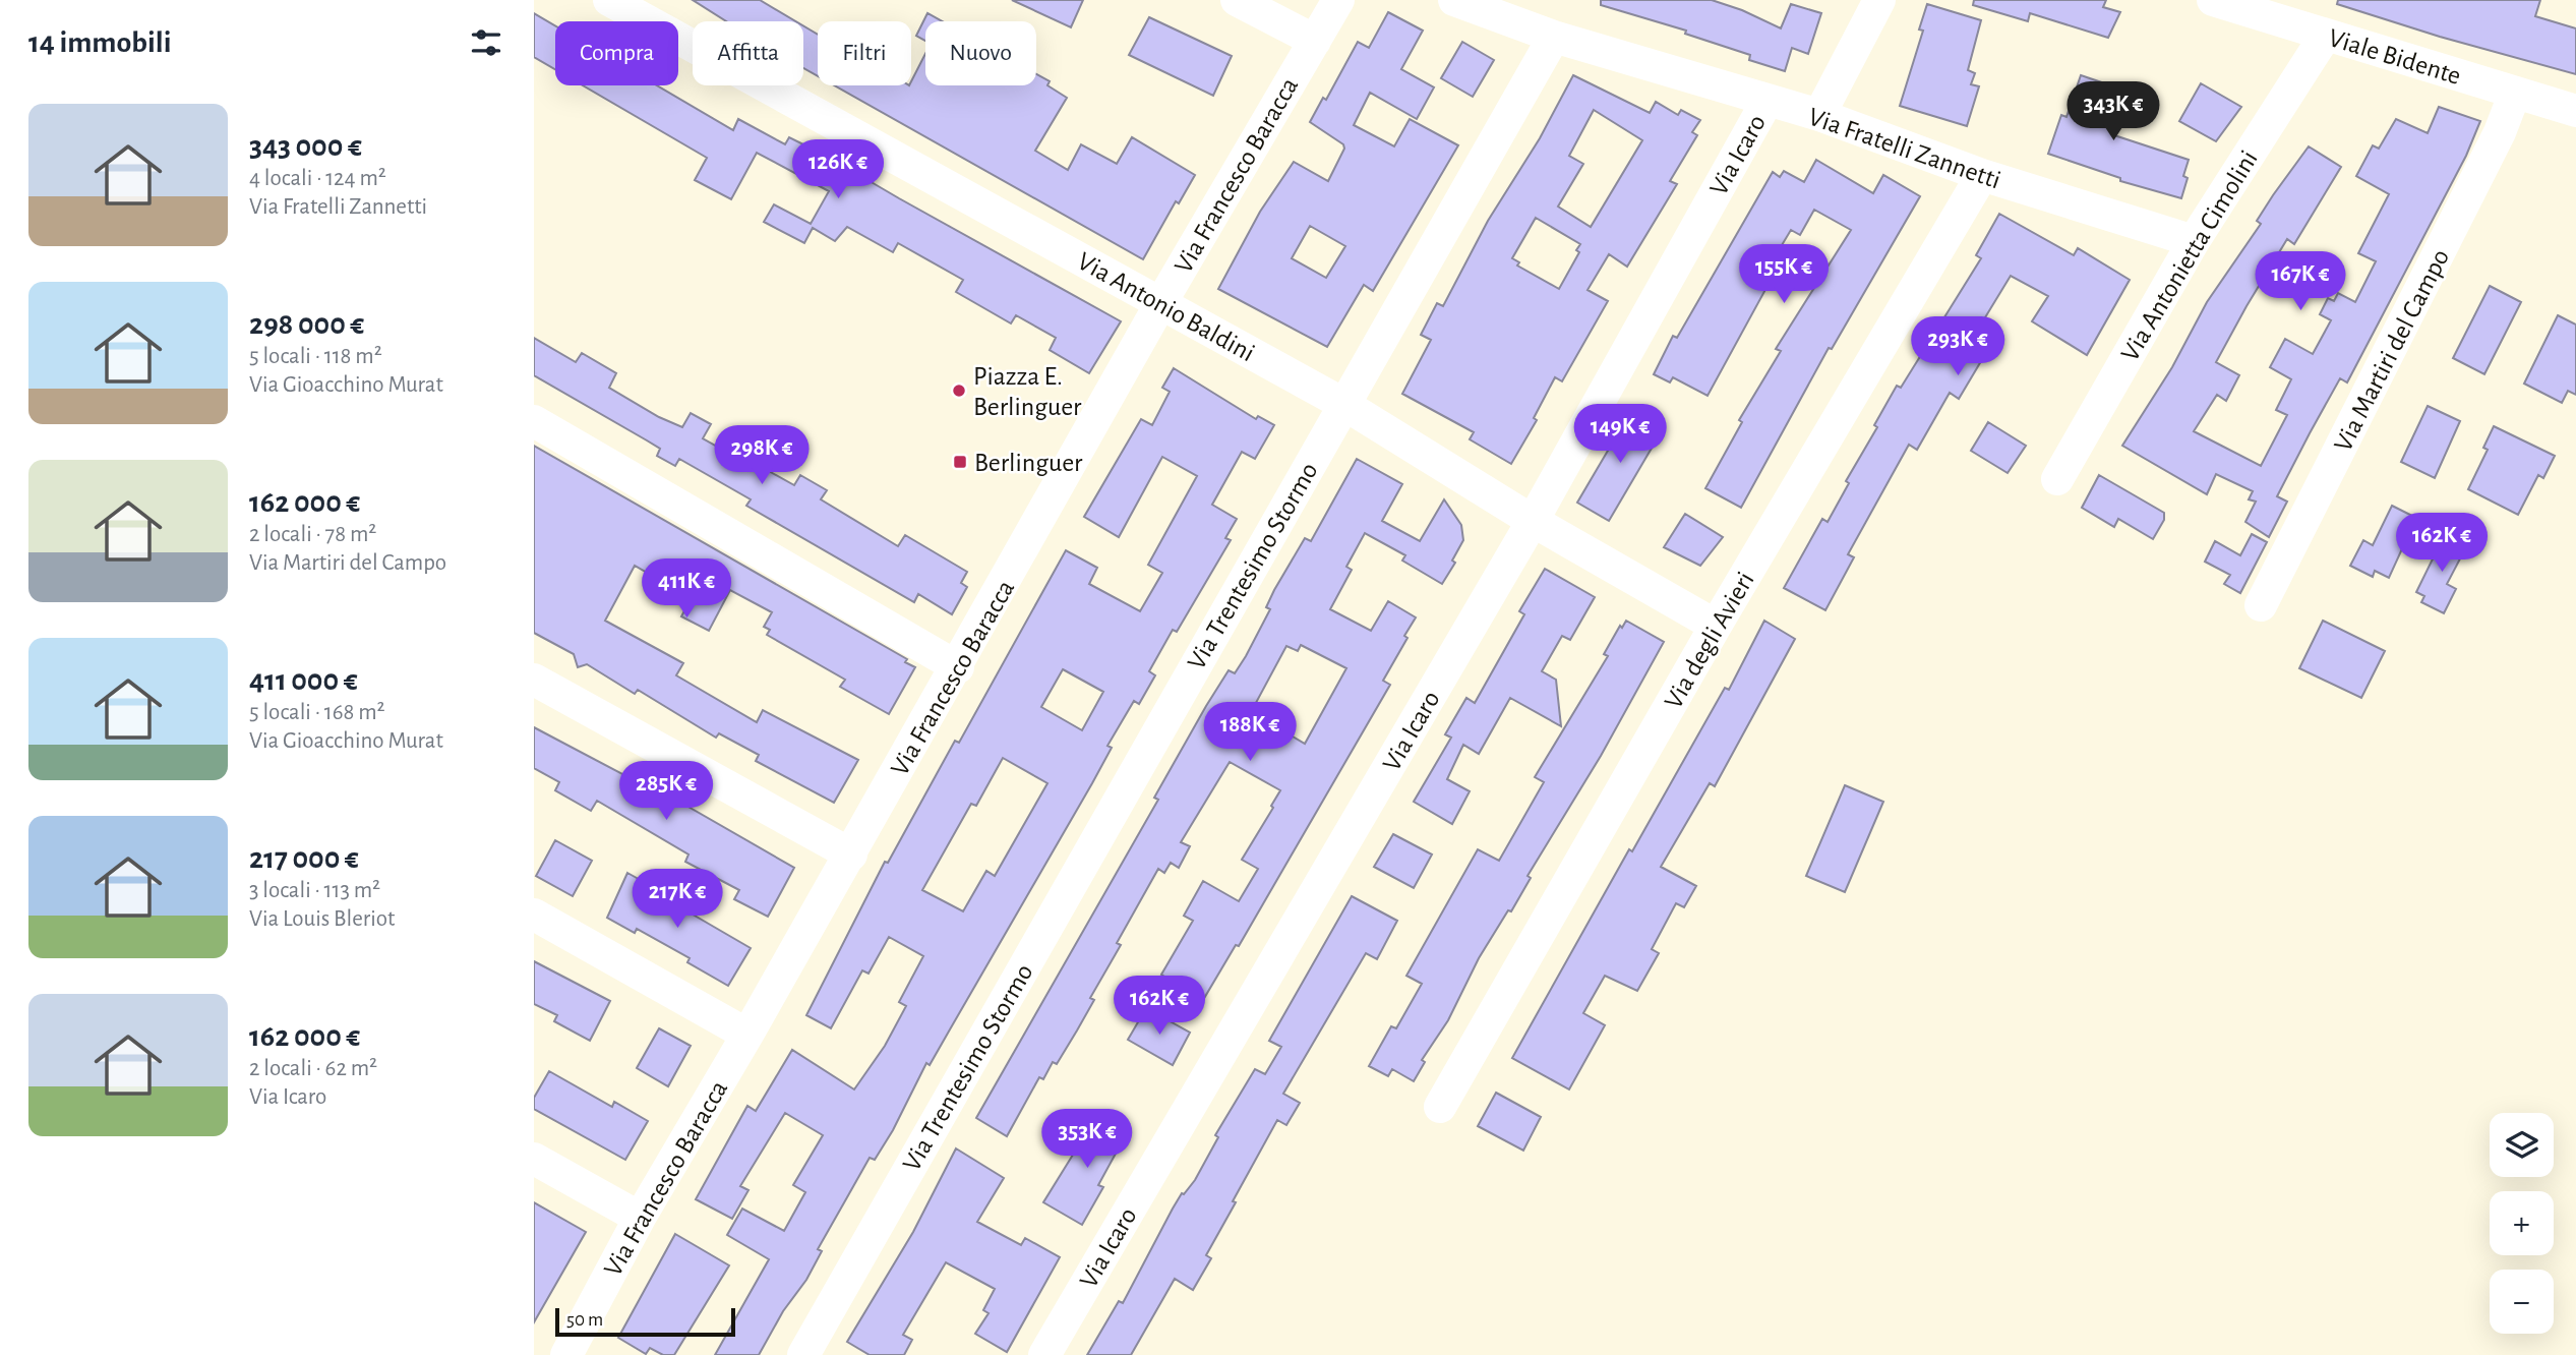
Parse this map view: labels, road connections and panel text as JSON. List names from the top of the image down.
{
  "streets": {
    "street": [
      "Viale Bidente",
      "Via Fratelli Zannetti",
      "Via Icaro",
      "Via Francesco Baracca",
      "Via Antonietta Cimolini",
      "Via Antonio Baldini",
      "Via Martiri del Campo",
      "Via Trentesimo Stormo",
      "Via degli Avieri"
    ]
  },
  "crossings": [
    ["Viale Bidente", "Via Antonietta Cimolini"],
    ["Viale Bidente", "Via Martiri del Campo"],
    ["Via Fratelli Zannetti", "Via Icaro"],
    ["Via Fratelli Zannetti", "Via Antonietta Cimolini"],
    ["Via Fratelli Zannetti", "Via Trentesimo Stormo"],
    ["Via Fratelli Zannetti", "Via degli Avieri"],
    ["Via Icaro", "Via Antonio Baldini"],
    ["Via Francesco Baracca", "Via Antonio Baldini"],
    ["Via Antonio Baldini", "Via Trentesimo Stormo"],
    ["Via Antonio Baldini", "Via degli Avieri"]
  ],
  "places": {
    "other": ["Piazza E. Berlinguer"],
    "transit": ["Berlinguer"]
  },
  "scale_bar": "50 m",
  "page": {
    "heading": "14 immobili",
    "chip": [
      "Compra",
      "Affitta",
      "Filtri",
      "Nuovo"
    ],
    "price": [
      "343K €",
      "126K €",
      "155K €",
      "167K €",
      "293K €",
      "149K €",
      "298K €",
      "162K €",
      "411K €",
      "188K €",
      "285K €",
      "217K €",
      "162K €",
      "353K €"
    ],
    "list": [
      {
        "name": "343 000 €",
        "note": "4 locali · 124 m² · Via Fratelli Zannetti"
      },
      {
        "name": "298 000 €",
        "note": "5 locali · 118 m² · Via Gioacchino Murat"
      },
      {
        "name": "162 000 €",
        "note": "2 locali · 78 m² · Via Martiri del Campo"
      },
      {
        "name": "411 000 €",
        "note": "5 locali · 168 m² · Via Gioacchino Murat"
      },
      {
        "name": "217 000 €",
        "note": "3 locali · 113 m² · Via Louis Bleriot"
      },
      {
        "name": "162 000 €",
        "note": "2 locali · 62 m² · Via Icaro"
      }
    ],
    "map_buttons": ["+", "−"],
    "scale": "50 m"
  }
}
